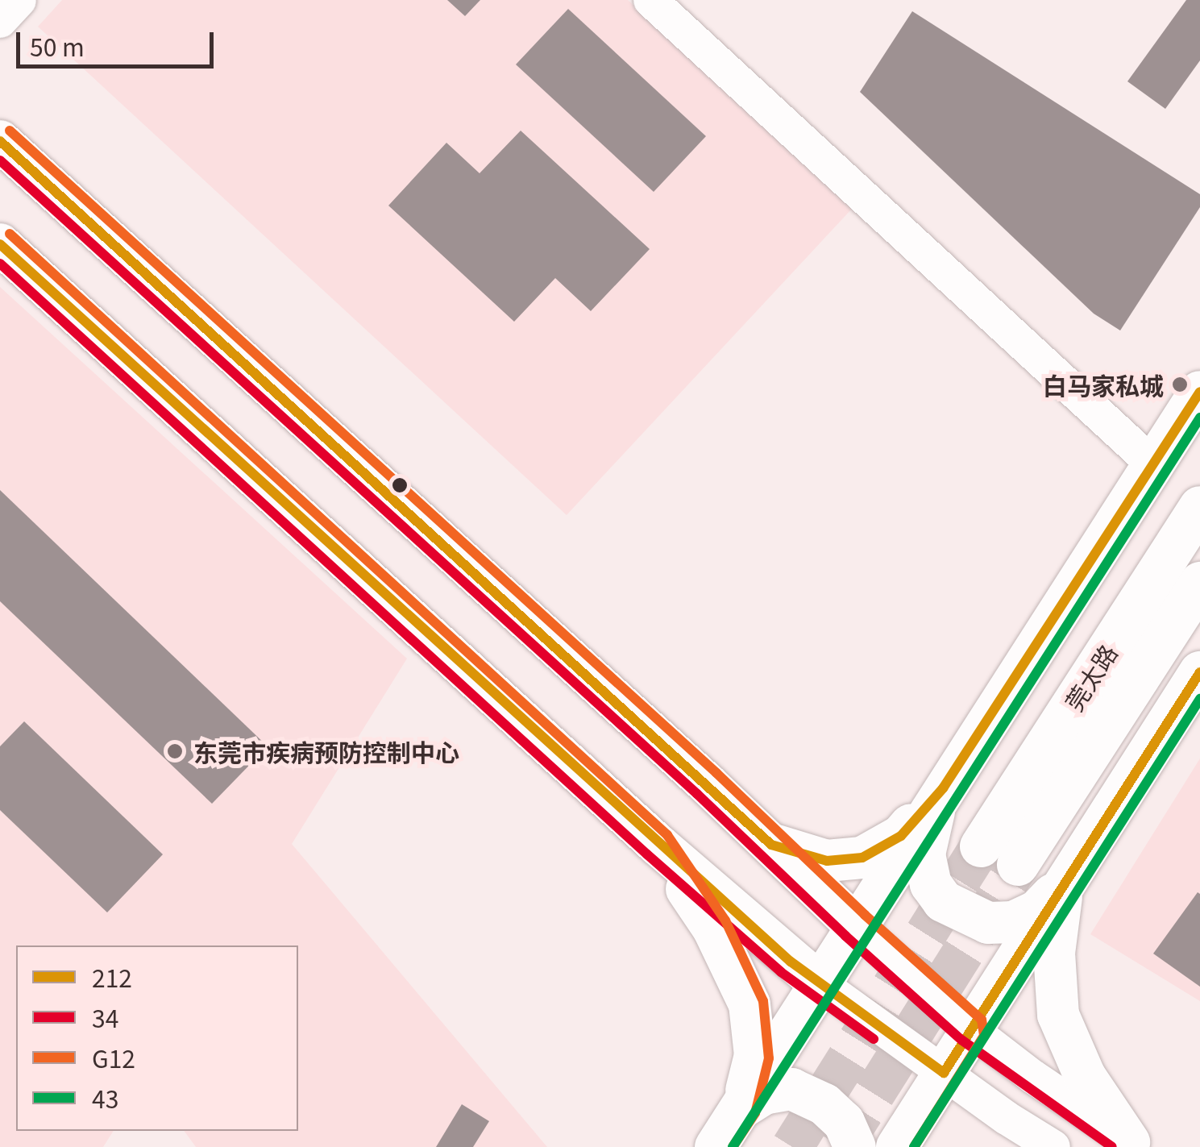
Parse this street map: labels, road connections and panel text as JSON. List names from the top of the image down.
{
  "streets": {
    "main road": ["莞太路"]
  },
  "places": ["白马家私城", "东莞市疾病预防控制中心"],
  "lines": [
    "transit line G12",
    "transit line 212",
    "transit line 34",
    "transit line 43"
  ],
  "legend": [
    "212",
    "34",
    "G12",
    "43"
  ],
  "scale_bar": "50 m"
}
